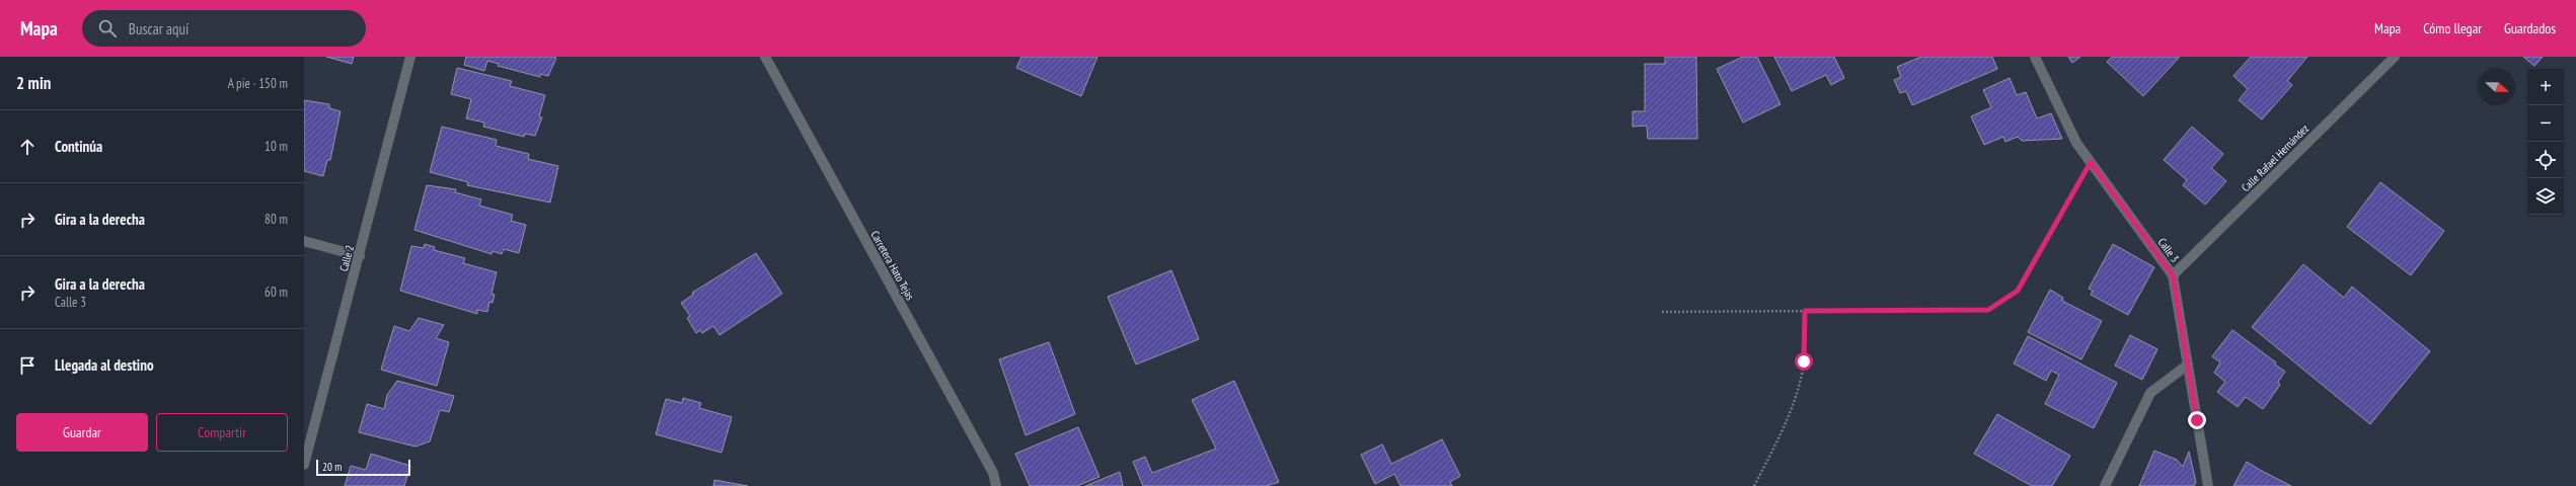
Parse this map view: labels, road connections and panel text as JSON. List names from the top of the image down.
{
  "streets": {
    "street": [
      "Calle Rafael Hernández",
      "Calle 3",
      "Calle 2",
      "Carretera Hato Tejas"
    ]
  },
  "crossings": [
    ["Calle Rafael Hernández", "Calle 3"]
  ],
  "scale_bar": "20 m",
  "north": "right",
  "page": {
    "header": "Mapa",
    "search": "Buscar aquí",
    "nav": ["Mapa", "Cómo llegar", "Guardados"],
    "heading": ["2 min", "A pie · 150 m"],
    "map_buttons": ["+", "−"],
    "list": [
      ["Continúa", "10 m"],
      ["Gira a la derecha", "80 m"],
      ["Gira a la derecha", "Calle 3", "60 m"],
      "Llegada al destino"
    ],
    "buttons": ["Guardar", "Compartir"],
    "scale": "20 m"
  }
}
